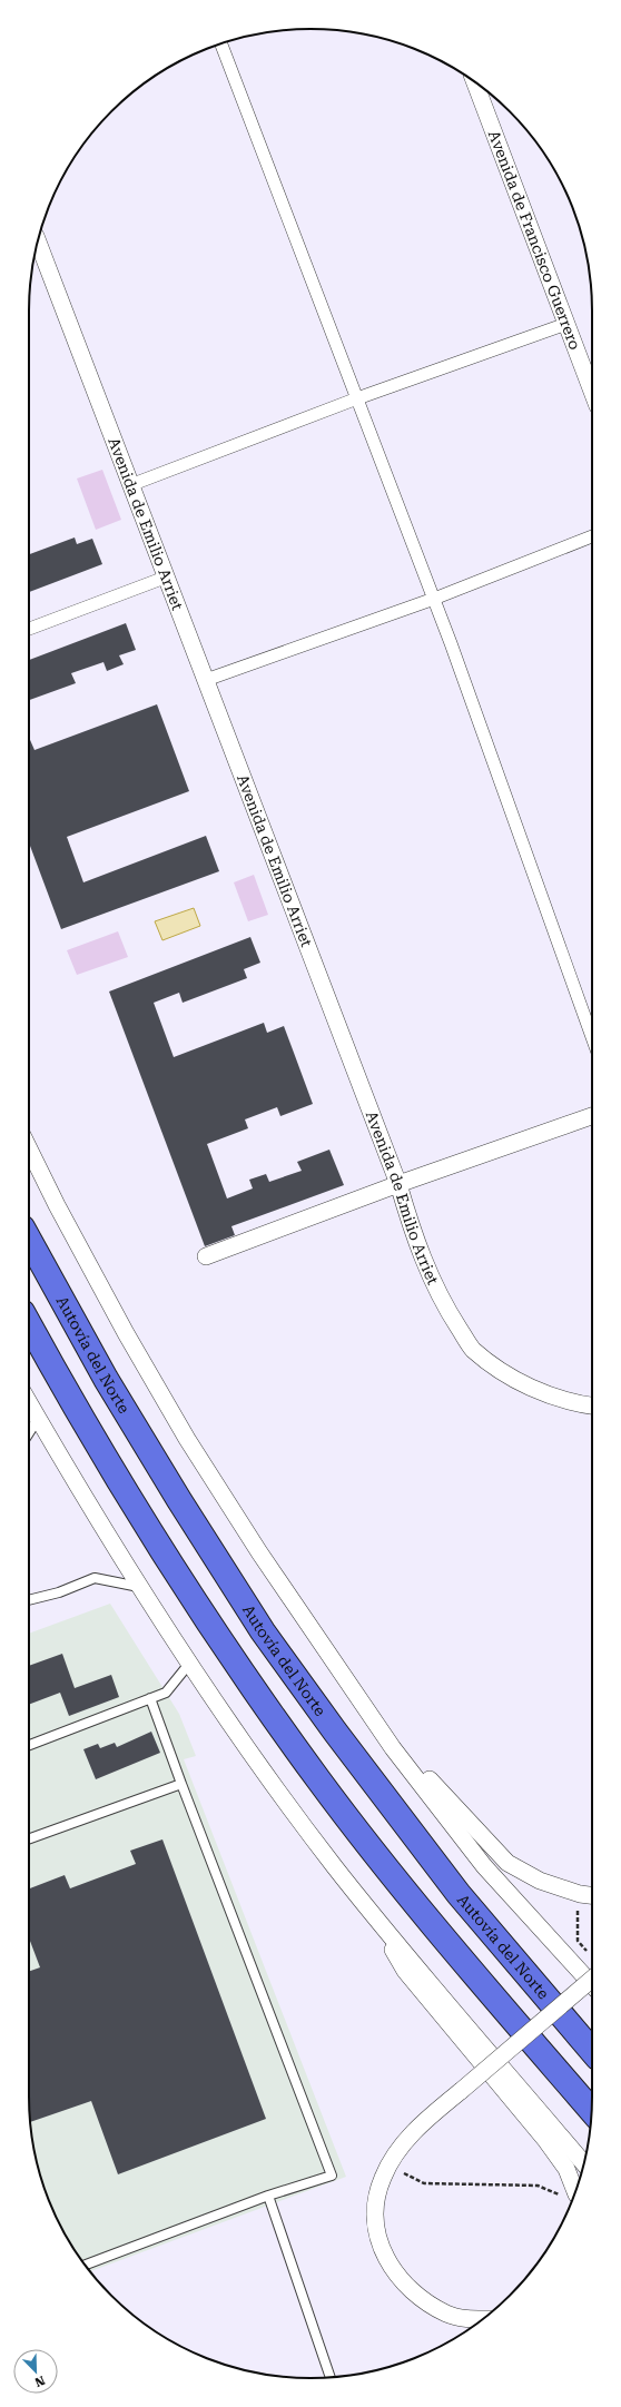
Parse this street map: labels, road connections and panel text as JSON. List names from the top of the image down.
{
  "streets": {
    "highway": ["Autovía del Norte"],
    "street": ["Avenida de Francisco Guerrero", "Avenida de Emilio Arriet"]
  },
  "north": "bottom right"
}
